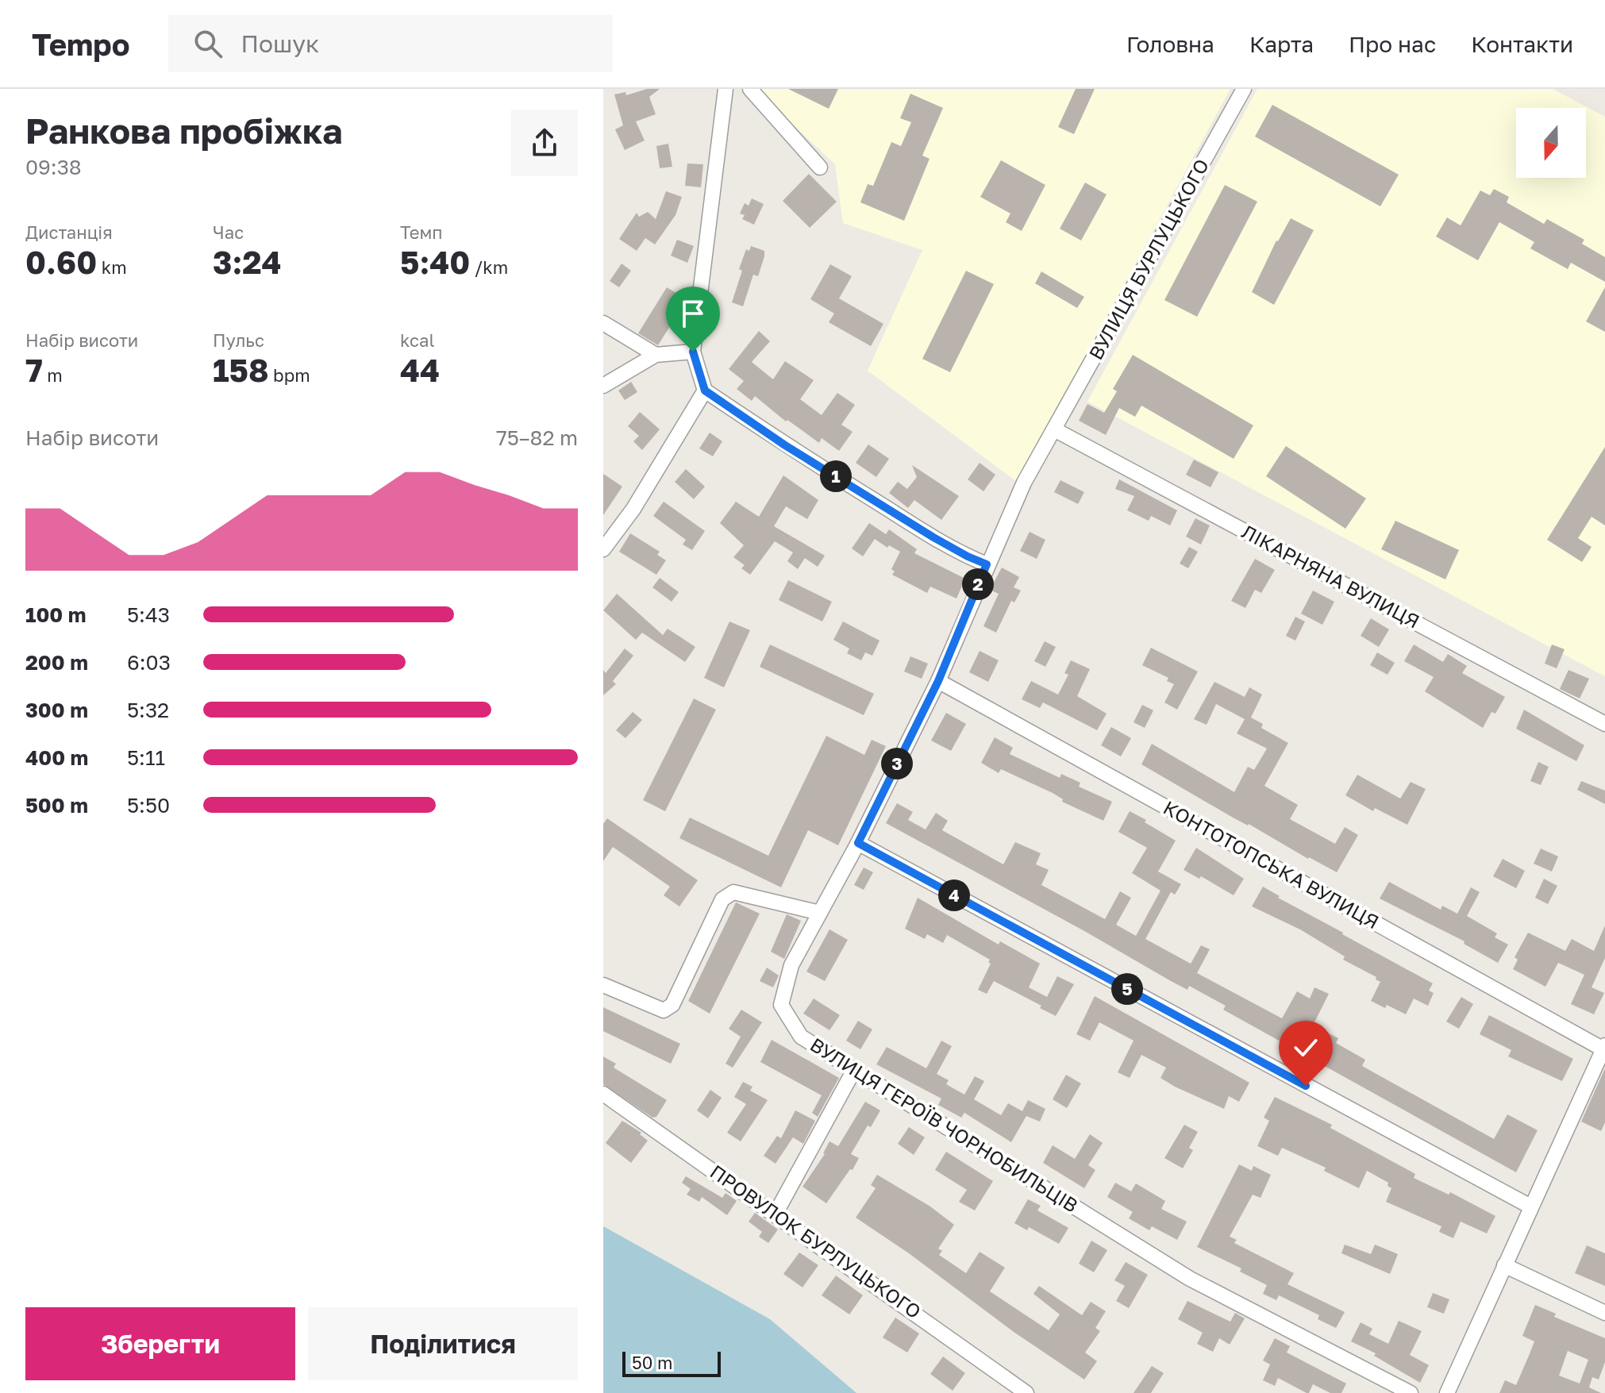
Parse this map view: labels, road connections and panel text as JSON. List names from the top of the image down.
{
  "streets": {
    "street": [
      "ВУЛИЦЯ БУРЛУЦЬКОГО",
      "ЛІКАРНЯНА ВУЛИЦЯ",
      "КОНТОТОПСЬКА ВУЛИЦЯ",
      "ВУЛИЦЯ ГЕРОЇВ ЧОРНОБИЛЬЦІВ",
      "ПРОВУЛОК БУРЛУЦЬКОГО"
    ]
  },
  "crossings": [
    ["ВУЛИЦЯ БУРЛУЦЬКОГО", "ЛІКАРНЯНА ВУЛИЦЯ"],
    ["ВУЛИЦЯ БУРЛУЦЬКОГО", "ВУЛИЦЯ ГЕРОЇВ ЧОРНОБИЛЬЦІВ"],
    ["ЛІКАРНЯНА ВУЛИЦЯ", "ВУЛИЦЯ ГЕРОЇВ ЧОРНОБИЛЬЦІВ"],
    ["КОНТОТОПСЬКА ВУЛИЦЯ", "ВУЛИЦЯ ГЕРОЇВ ЧОРНОБИЛЬЦІВ"]
  ],
  "scale_bar": "50 m",
  "north": "bottom",
  "page": {
    "header": "Tempo",
    "search": "Пошук",
    "nav": [
      "Головна",
      "Карта",
      "Про нас",
      "Контакти"
    ],
    "heading": ["Ранкова пробіжка", "09:38"],
    "stats": [
      ["Дистанція", "0.60 km"],
      ["Час", "3:24"],
      ["Темп", "5:40 /km"],
      ["Набір висоти", "7 m"],
      ["Пульс", "158 bpm"],
      ["kcal", "44"]
    ],
    "chart": ["Набір висоти", "75–82 m"],
    "pins": [
      "1",
      "2",
      "3",
      "4",
      "5"
    ],
    "list": [
      {
        "name": "100 m",
        "note": "5:43"
      },
      {
        "name": "200 m",
        "note": "6:03"
      },
      {
        "name": "300 m",
        "note": "5:32"
      },
      {
        "name": "400 m",
        "note": "5:11"
      },
      {
        "name": "500 m",
        "note": "5:50"
      }
    ],
    "buttons": ["Зберегти", "Поділитися"],
    "scale": "50 m"
  }
}
